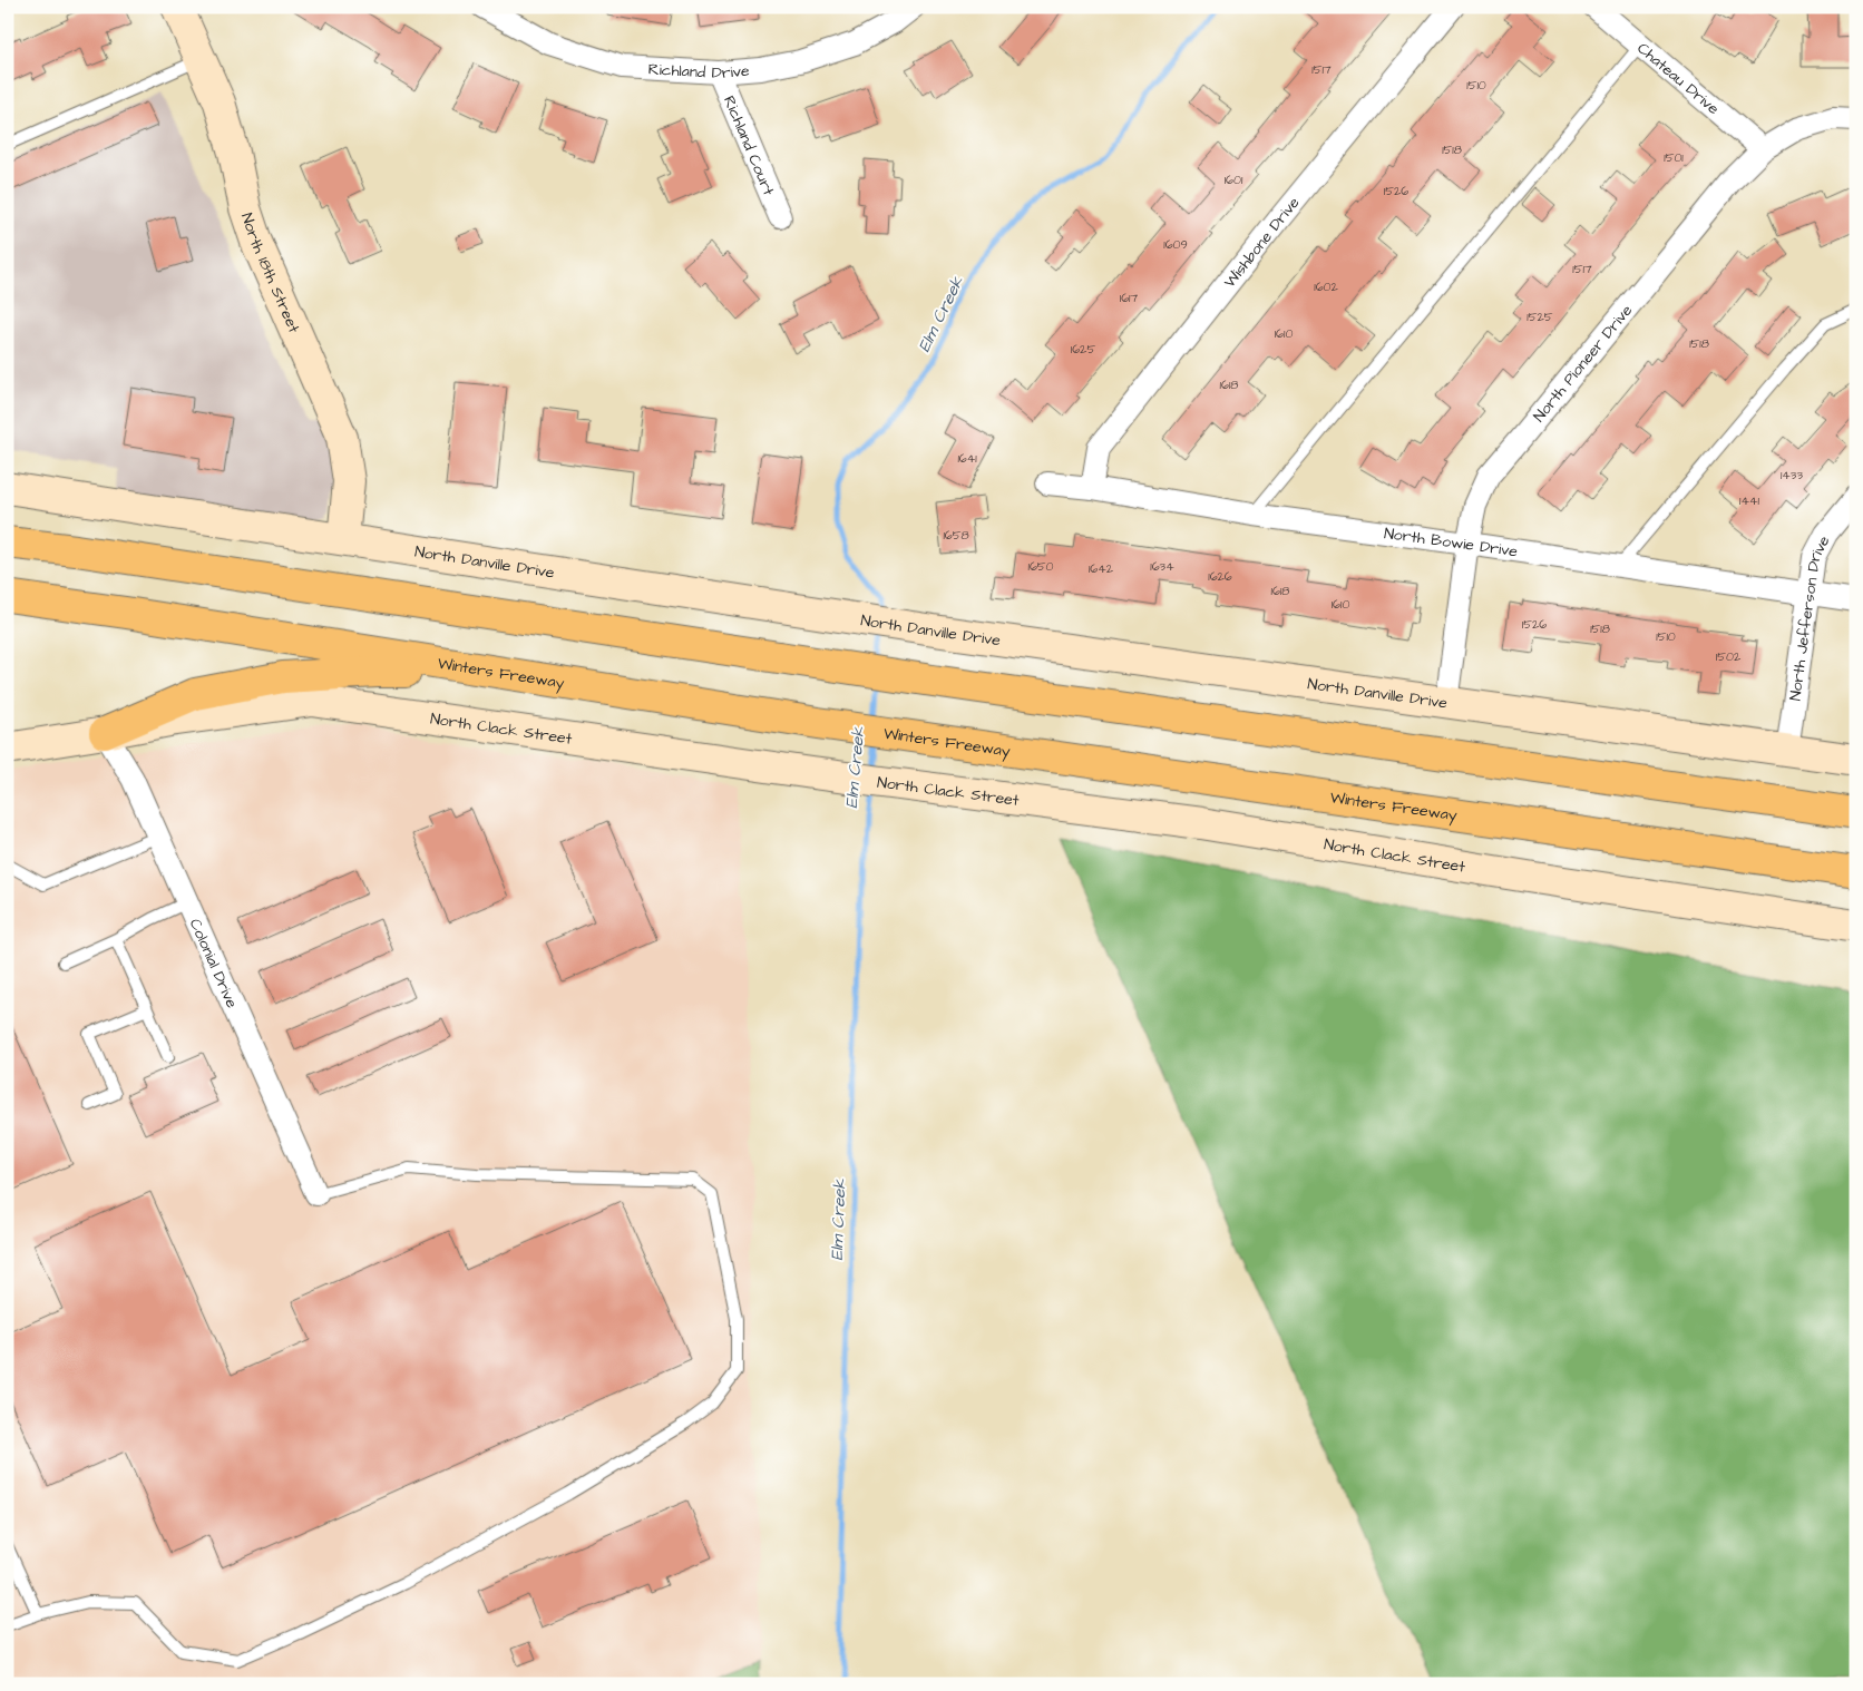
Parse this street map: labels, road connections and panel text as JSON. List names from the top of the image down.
{
  "streets": {
    "highway": ["Winters Freeway"],
    "main road": ["North 18th Street", "North Danville Drive", "North Clack Street"],
    "street": [
      "Richland Drive",
      "Chateau Drive",
      "Richland Court",
      "Wishbone Drive",
      "North Pioneer Drive",
      "North Bowie Drive",
      "North Jefferson Drive",
      "Colonial Drive"
    ]
  },
  "crossings": [
    ["Richland Drive", "Richland Court"],
    ["Chateau Drive", "North Pioneer Drive"],
    ["Wishbone Drive", "North Bowie Drive"],
    ["North 18th Street", "North Danville Drive"],
    ["North Pioneer Drive", "North Bowie Drive"],
    ["North Pioneer Drive", "North Danville Drive"],
    ["North Bowie Drive", "North Jefferson Drive"],
    ["North Danville Drive", "North Jefferson Drive"],
    ["North Clack Street", "Colonial Drive"]
  ],
  "water": ["Elm Creek"],
  "house_numbers": [
    "1517",
    "1510",
    "1518",
    "1501",
    "1601",
    "1526",
    "1609",
    "1517",
    "1602",
    "1617",
    "1525",
    "1610",
    "1518",
    "1625",
    "1618",
    "1641",
    "1433",
    "1441",
    "1658",
    "1650",
    "1634",
    "1642",
    "1626",
    "1618",
    "1610",
    "1526",
    "1518",
    "1510",
    "1502"
  ]
}
